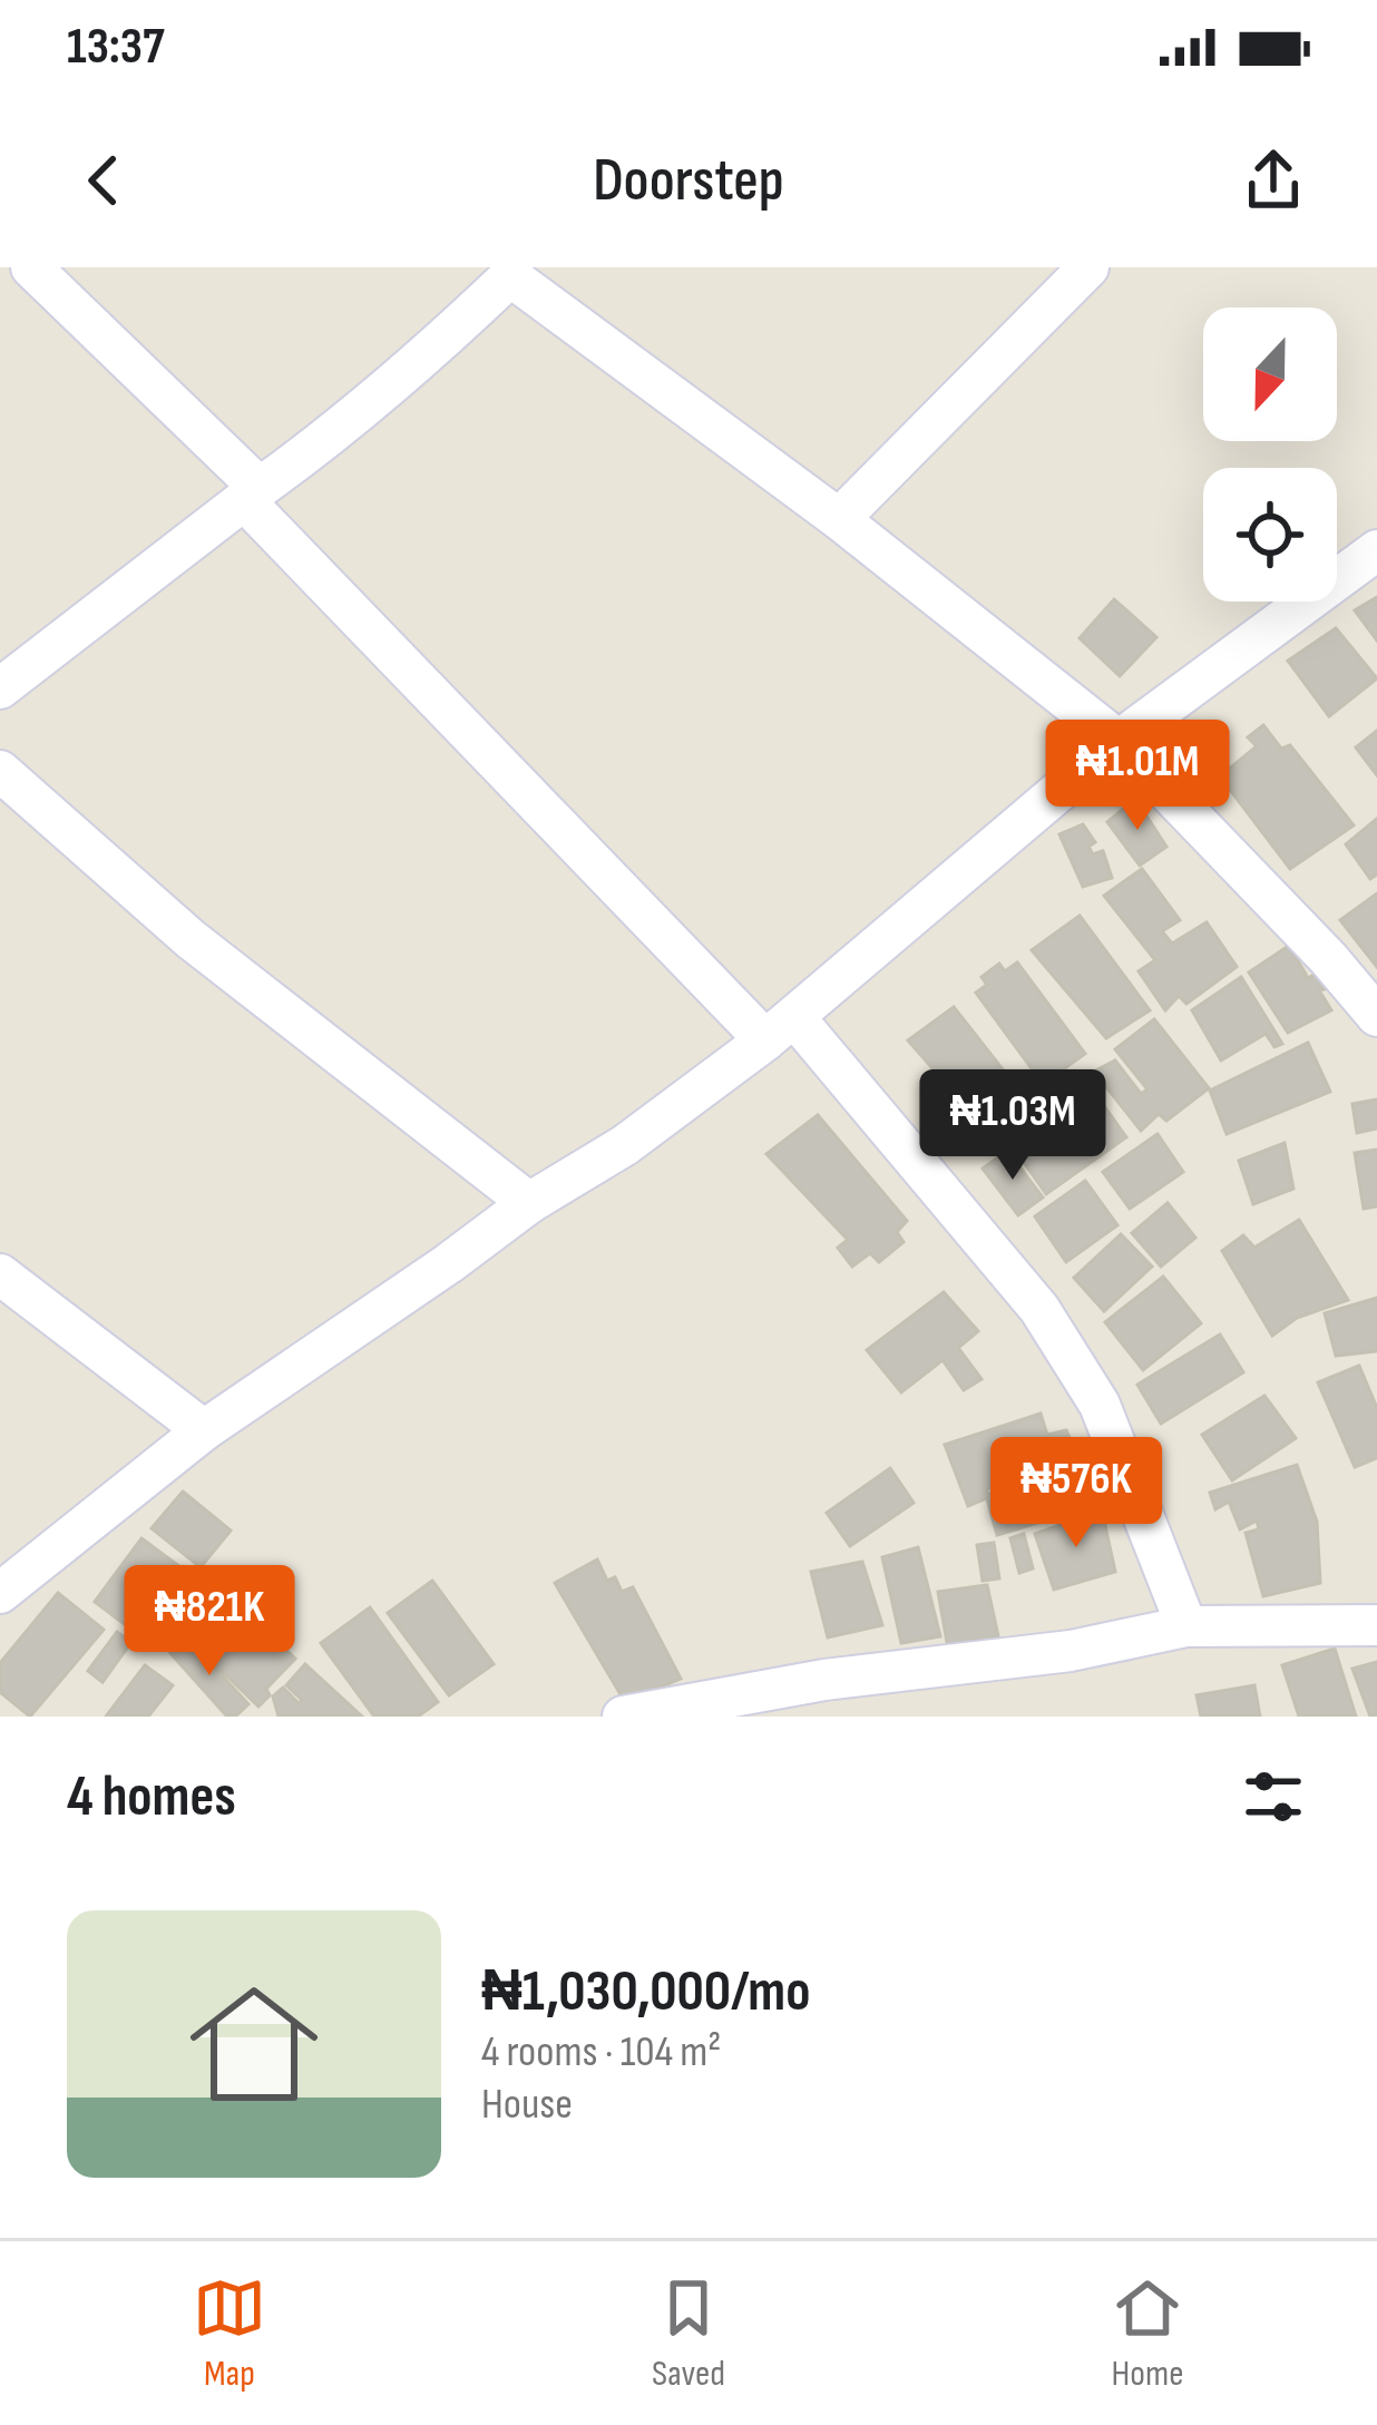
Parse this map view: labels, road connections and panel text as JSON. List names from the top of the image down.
{
  "north": "bottom",
  "page": {
    "status": "13:37",
    "header": "Doorstep",
    "price": [
      "₦1.01M",
      "₦1.03M",
      "₦576K",
      "₦821K"
    ],
    "heading": "4 homes",
    "list": [
      {
        "name": "₦1,030,000/mo",
        "note": "4 rooms · 104 m² · House"
      }
    ],
    "tabs": ["Map", "Saved", "Home"]
  }
}
